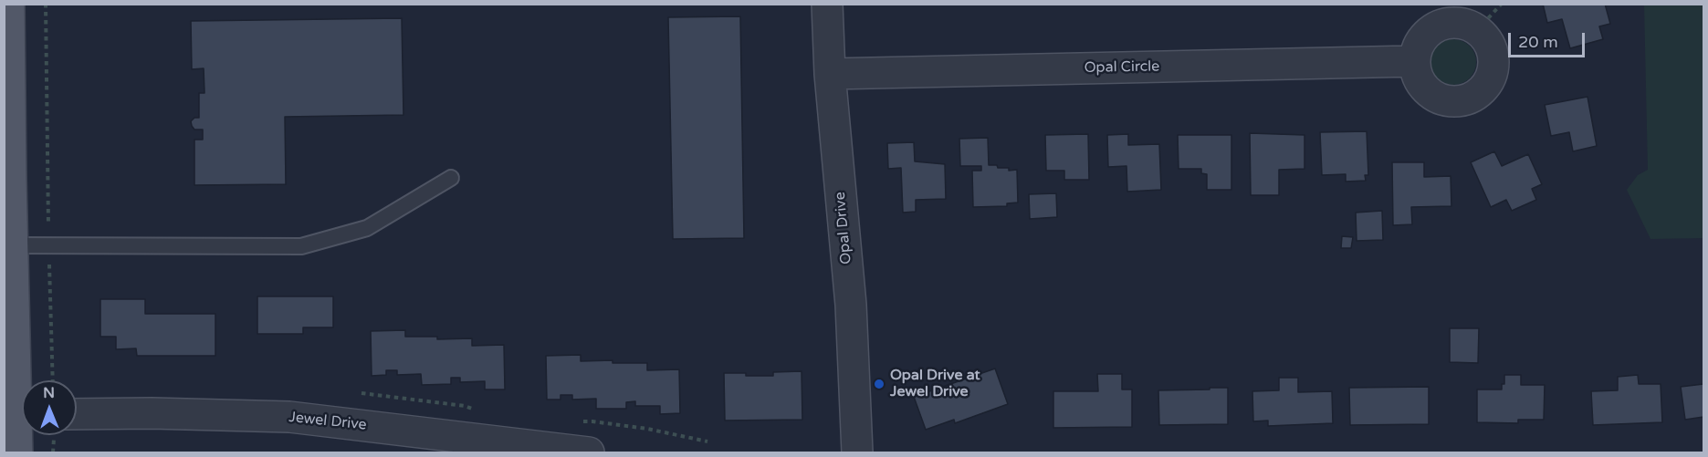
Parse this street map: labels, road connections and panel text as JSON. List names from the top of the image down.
{
  "streets": {
    "street": ["Opal Circle", "Opal Drive", "Jewel Drive"]
  },
  "crossings": [
    ["Opal Circle", "Opal Drive"]
  ],
  "places": ["Opal Drive at Jewel Drive"],
  "scale_bar": "20 m",
  "north": "top"
}
